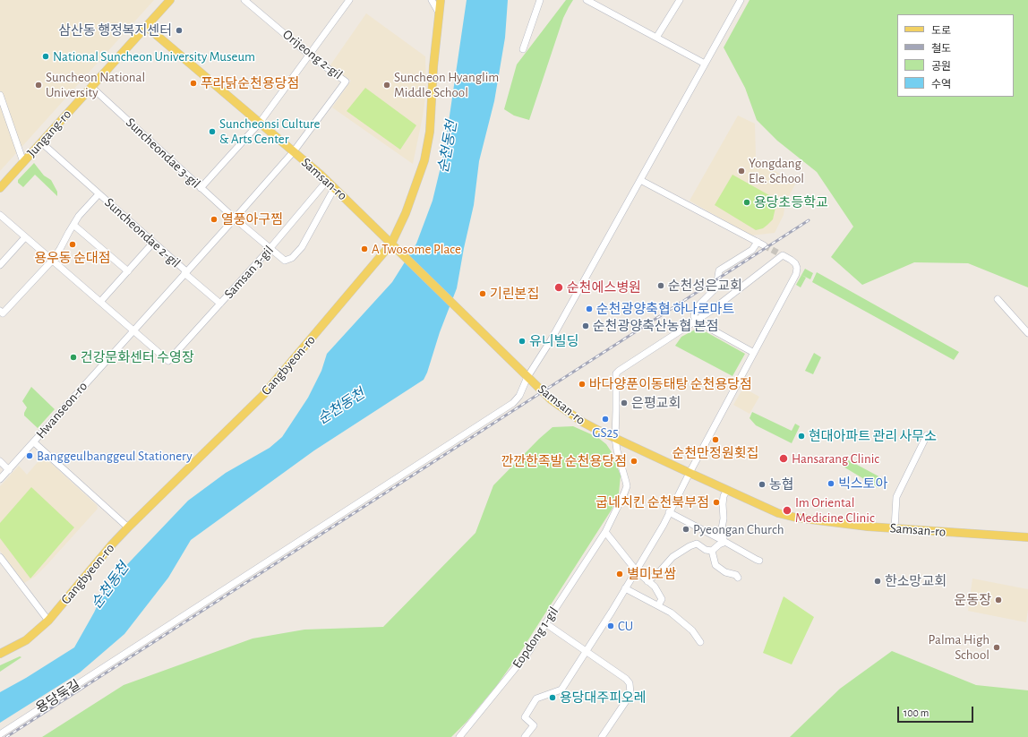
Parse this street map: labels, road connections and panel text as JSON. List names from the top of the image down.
{
  "streets": {
    "main road": ["Jungang-ro", "Samsan-ro", "Gangbyeon-ro"],
    "street": [
      "Orijeong 2-gil",
      "Suncheondae 3-gil",
      "Suncheondae 2-gil",
      "Samsan 3-gil",
      "Hwanseon-ro",
      "Eopdong 1-gil",
      "용당둑길"
    ]
  },
  "crossings": [
    ["Orijeong 2-gil", "Samsan-ro"],
    ["Orijeong 2-gil", "Hwanseon-ro"],
    ["Jungang-ro", "Suncheondae 3-gil"],
    ["Jungang-ro", "Samsan-ro"],
    ["Jungang-ro", "Suncheondae 2-gil"],
    ["Suncheondae 3-gil", "Hwanseon-ro"],
    ["Samsan-ro", "Samsan 3-gil"],
    ["Samsan-ro", "Gangbyeon-ro"],
    ["Samsan-ro", "Hwanseon-ro"],
    ["Samsan-ro", "Eopdong 1-gil"],
    ["Samsan-ro", "용당둑길"],
    ["Suncheondae 2-gil", "Hwanseon-ro"],
    ["Samsan 3-gil", "Hwanseon-ro"],
    ["Gangbyeon-ro", "Hwanseon-ro"]
  ],
  "water": ["순천동천"],
  "places": [
    "삼산동 행정복지센터",
    "National Suncheon University Museum",
    "푸라닭순천용당점",
    "Suncheon National University",
    "Suncheon Hyanglim Middle School",
    "Suncheonsi Culture & Arts Center",
    "Yongdang Ele. School",
    "용당초등학교",
    "열풍아구찜",
    "용우동 순대점",
    "A Twosome Place",
    "순천성은교회",
    "순천에스병원",
    "기린본집",
    "순천광양축협 하나로마트",
    "순천광양축산농협 본점",
    "유니빌딩",
    "건강문화센터 수영장",
    "바다양푼이동태탕 순천용당점",
    "은평교회",
    "GS25",
    "현대아파트 관리 사무소",
    "순천만정원횟집",
    "Banggeulbanggeul Stationery",
    "Hansarang Clinic",
    "깐깐한족발 순천용당점",
    "빅스토아",
    "농협",
    "굽네치킨 순천북부점",
    "Im Oriental Medicine Clinic",
    "Pyeongan Church",
    "별미보쌈",
    "한소망교회",
    "운동장",
    "CU",
    "Palma High School",
    "용당대주피오레"
  ],
  "legend": [
    "도로",
    "철도",
    "공원",
    "수역"
  ],
  "scale_bar": "100 m"
}
